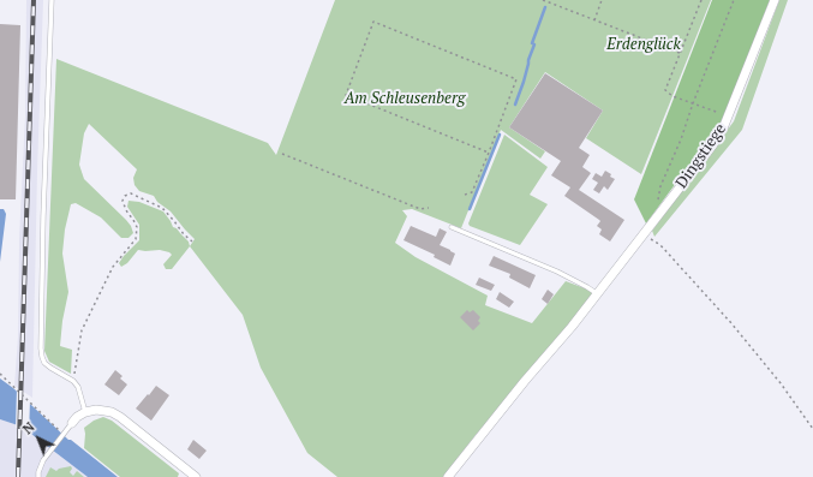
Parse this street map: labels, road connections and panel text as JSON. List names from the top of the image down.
{
  "streets": {
    "street": ["Dingstiege"]
  },
  "parks": ["Erdenglück", "Am Schleusenberg"],
  "north": "top left"
}
